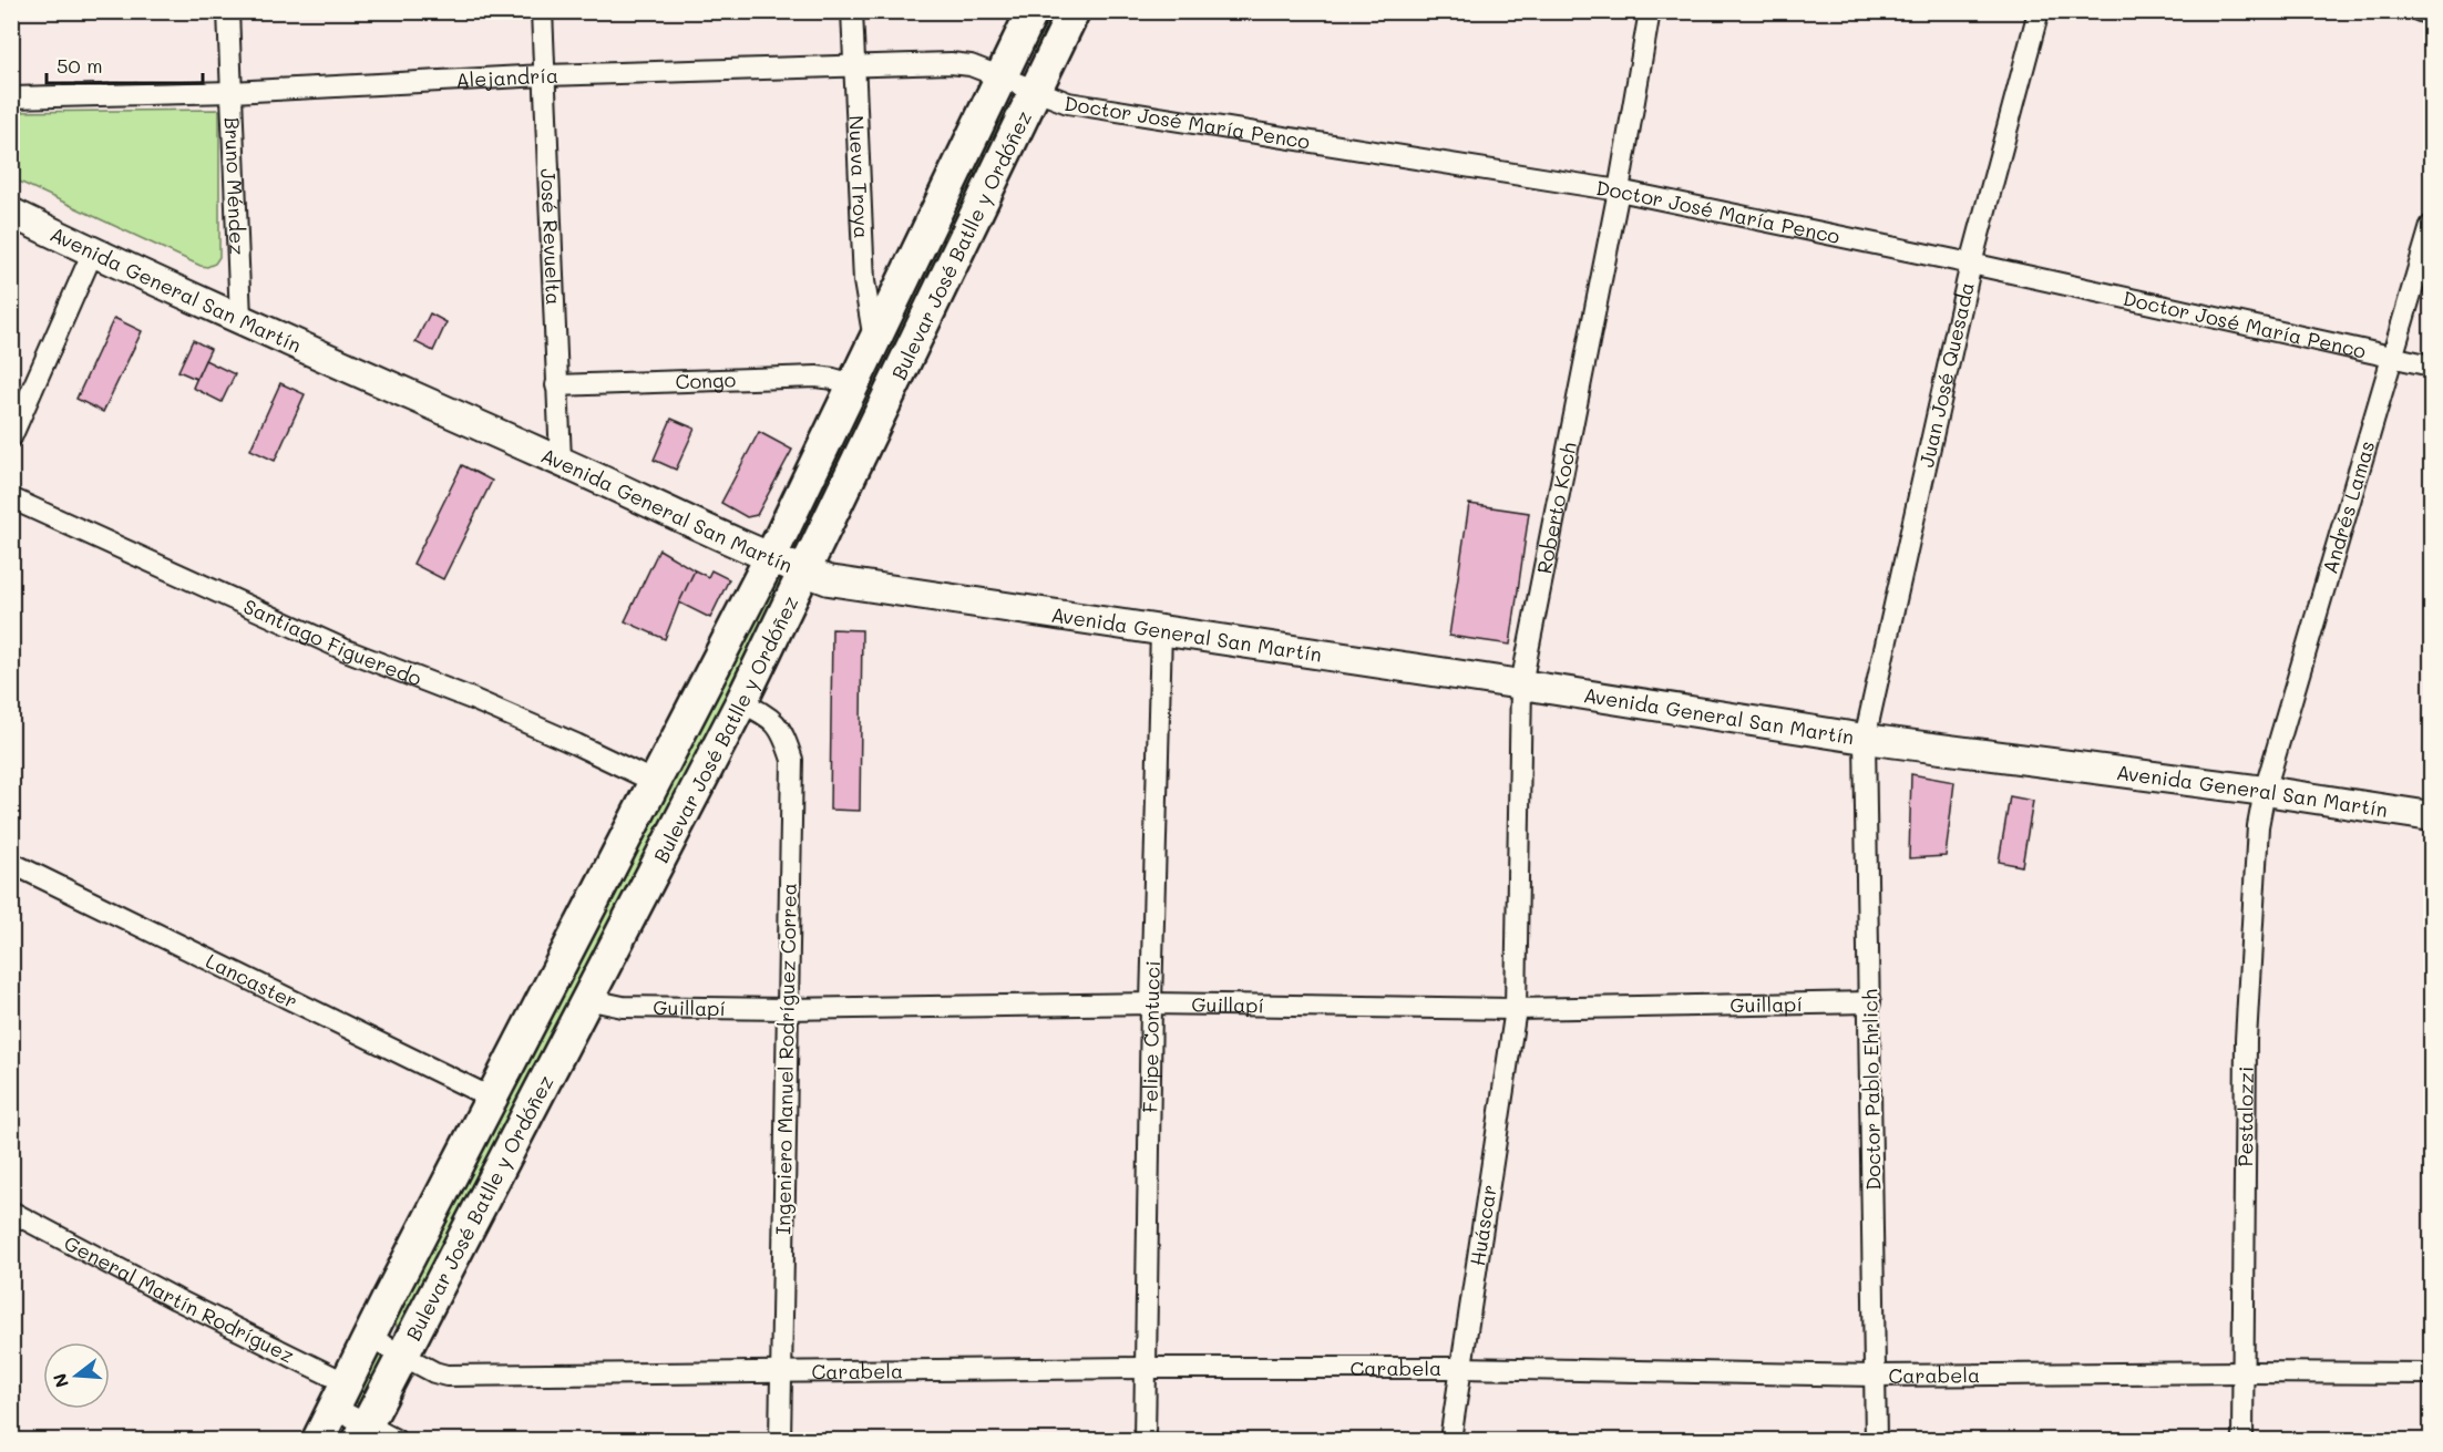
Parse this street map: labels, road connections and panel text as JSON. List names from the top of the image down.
{
  "streets": {
    "main road": ["Bulevar José Batlle y Ordóñez", "Avenida General San Martín"],
    "street": [
      "Alejandría",
      "Doctor José María Penco",
      "Nueva Troya",
      "Bruno Méndez",
      "José Revuelta",
      "Juan José Quesada",
      "Congo",
      "Roberto Koch",
      "Andrés Lamas",
      "Santiago Figueredo",
      "Lancaster",
      "Guillapí",
      "Felipe Contucci",
      "Ingeniero Manuel Rodríguez Correa",
      "Doctor Pablo Ehrlich",
      "Pestalozzi",
      "Huáscar",
      "General Martín Rodríguez",
      "Carabela"
    ]
  },
  "crossings": [
    ["Alejandría", "Doctor José María Penco"],
    ["Alejandría", "Nueva Troya"],
    ["Alejandría", "Bruno Méndez"],
    ["Alejandría", "José Revuelta"],
    ["Alejandría", "Bulevar José Batlle y Ordóñez"],
    ["Doctor José María Penco", "Bulevar José Batlle y Ordóñez"],
    ["Doctor José María Penco", "Juan José Quesada"],
    ["Doctor José María Penco", "Roberto Koch"],
    ["Doctor José María Penco", "Andrés Lamas"],
    ["Nueva Troya", "Bulevar José Batlle y Ordóñez"],
    ["Bruno Méndez", "Avenida General San Martín"],
    ["José Revuelta", "Avenida General San Martín"],
    ["José Revuelta", "Congo"],
    ["Bulevar José Batlle y Ordóñez", "Avenida General San Martín"],
    ["Bulevar José Batlle y Ordóñez", "Congo"],
    ["Bulevar José Batlle y Ordóñez", "Santiago Figueredo"],
    ["Bulevar José Batlle y Ordóñez", "Lancaster"],
    ["Bulevar José Batlle y Ordóñez", "Guillapí"],
    ["Bulevar José Batlle y Ordóñez", "Ingeniero Manuel Rodríguez Correa"],
    ["Bulevar José Batlle y Ordóñez", "General Martín Rodríguez"],
    ["Bulevar José Batlle y Ordóñez", "Carabela"],
    ["Avenida General San Martín", "Juan José Quesada"],
    ["Avenida General San Martín", "Roberto Koch"],
    ["Avenida General San Martín", "Andrés Lamas"],
    ["Avenida General San Martín", "Felipe Contucci"],
    ["Avenida General San Martín", "Doctor Pablo Ehrlich"],
    ["Avenida General San Martín", "Pestalozzi"],
    ["Juan José Quesada", "Doctor Pablo Ehrlich"],
    ["Roberto Koch", "Guillapí"],
    ["Roberto Koch", "Huáscar"],
    ["Andrés Lamas", "Pestalozzi"],
    ["Guillapí", "Felipe Contucci"],
    ["Guillapí", "Ingeniero Manuel Rodríguez Correa"],
    ["Guillapí", "Doctor Pablo Ehrlich"],
    ["Guillapí", "Huáscar"],
    ["Felipe Contucci", "Carabela"],
    ["Ingeniero Manuel Rodríguez Correa", "Carabela"],
    ["Doctor Pablo Ehrlich", "Carabela"],
    ["Pestalozzi", "Carabela"],
    ["Huáscar", "Carabela"]
  ],
  "scale_bar": "50 m",
  "north": "left"
}
